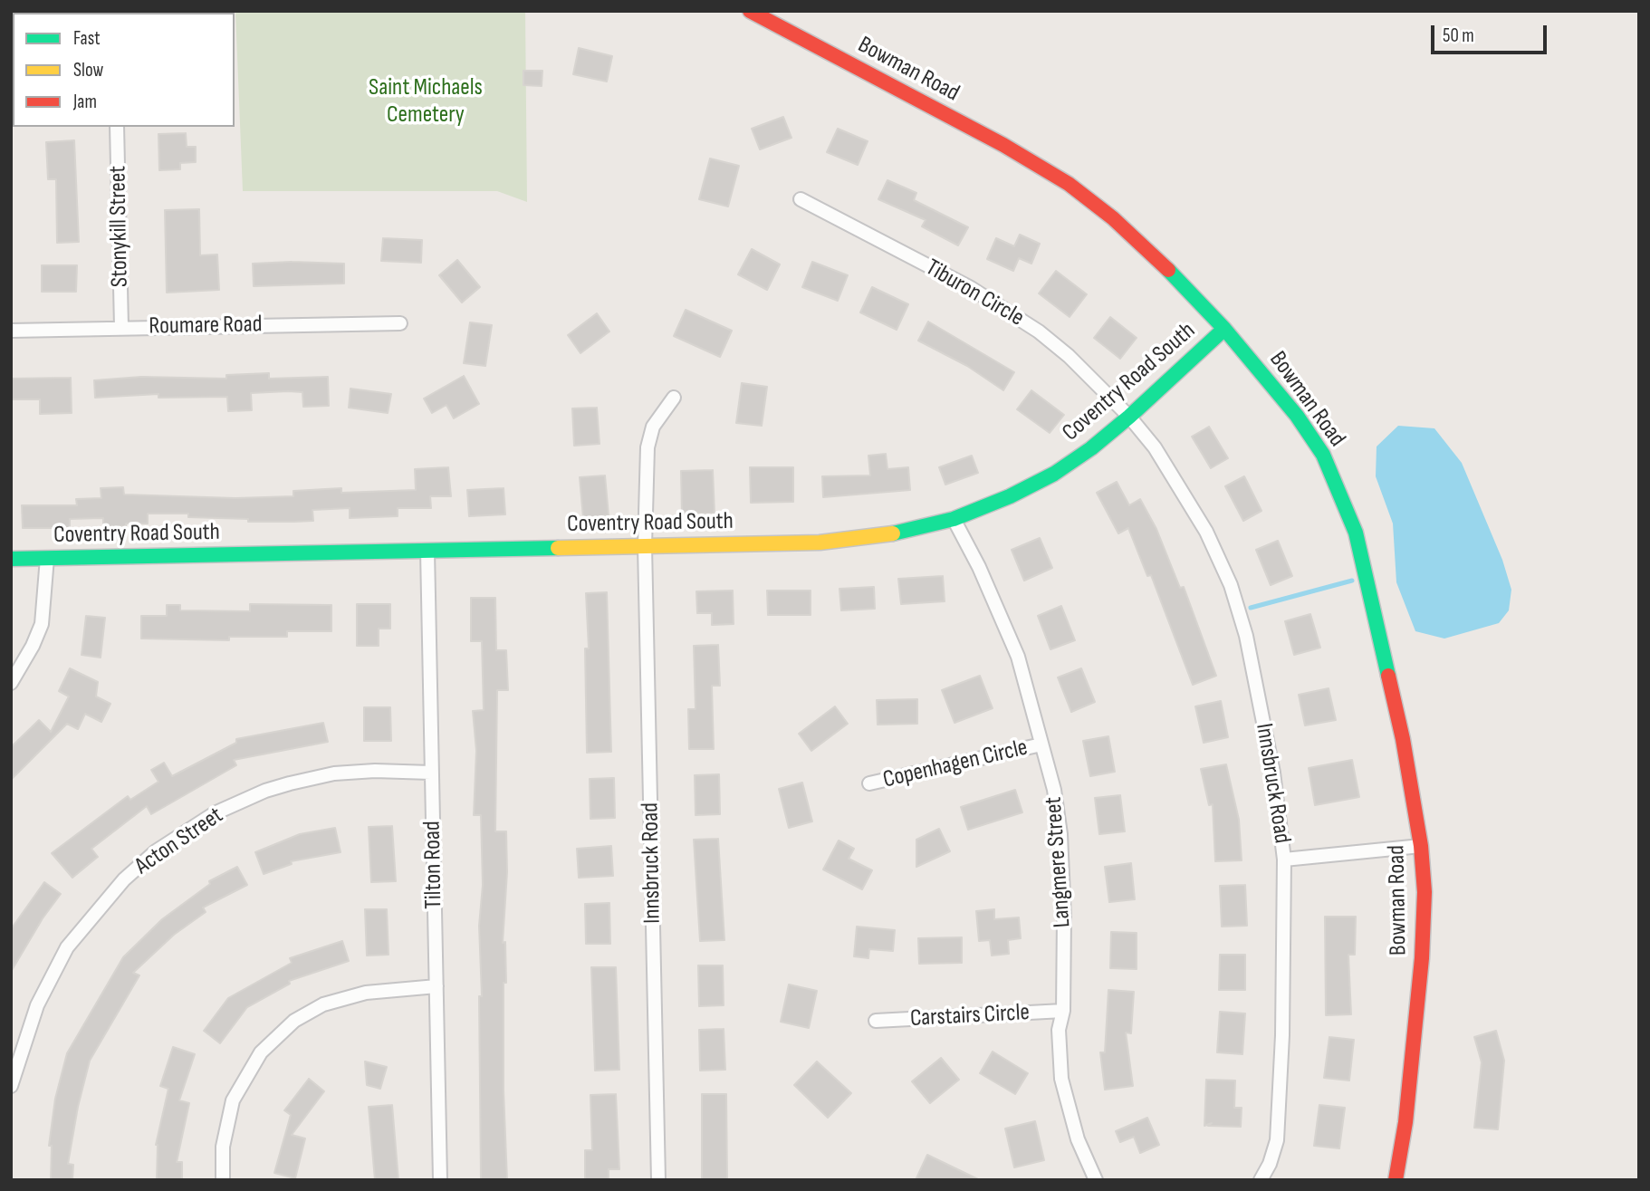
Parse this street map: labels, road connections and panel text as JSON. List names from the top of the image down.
{
  "streets": {
    "street": [
      "Bowman Road",
      "Stonykill Street",
      "Tiburon Circle",
      "Roumare Road",
      "Coventry Road South",
      "Copenhagen Circle",
      "Innsbruck Road",
      "Acton Street",
      "Langmere Street",
      "Tilton Road",
      "Carstairs Circle"
    ]
  },
  "crossings": [
    ["Bowman Road", "Coventry Road South"],
    ["Stonykill Street", "Roumare Road"],
    ["Tiburon Circle", "Coventry Road South"],
    ["Tiburon Circle", "Innsbruck Road"],
    ["Coventry Road South", "Innsbruck Road"],
    ["Coventry Road South", "Langmere Street"],
    ["Coventry Road South", "Tilton Road"],
    ["Copenhagen Circle", "Langmere Street"],
    ["Acton Street", "Tilton Road"],
    ["Langmere Street", "Carstairs Circle"]
  ],
  "parks": ["Saint Michaels Cemetery"],
  "legend": ["Fast", "Slow", "Jam"],
  "scale_bar": "50 m"
}
